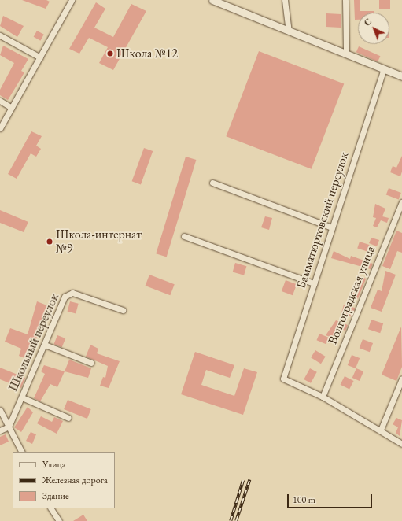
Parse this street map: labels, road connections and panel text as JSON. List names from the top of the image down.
{
  "streets": {
    "street": ["Бамматюртовский переулок", "Волгоградская улица", "Школьный переулок"]
  },
  "crossings": [
    ["Бамматюртовский переулок", "Волгоградская улица"]
  ],
  "places": ["Школа №12", "Школа-интернат №9"],
  "legend": ["Улица", "Железная дорога", "Здание"],
  "scale_bar": "100 m",
  "north": "top left"
}
